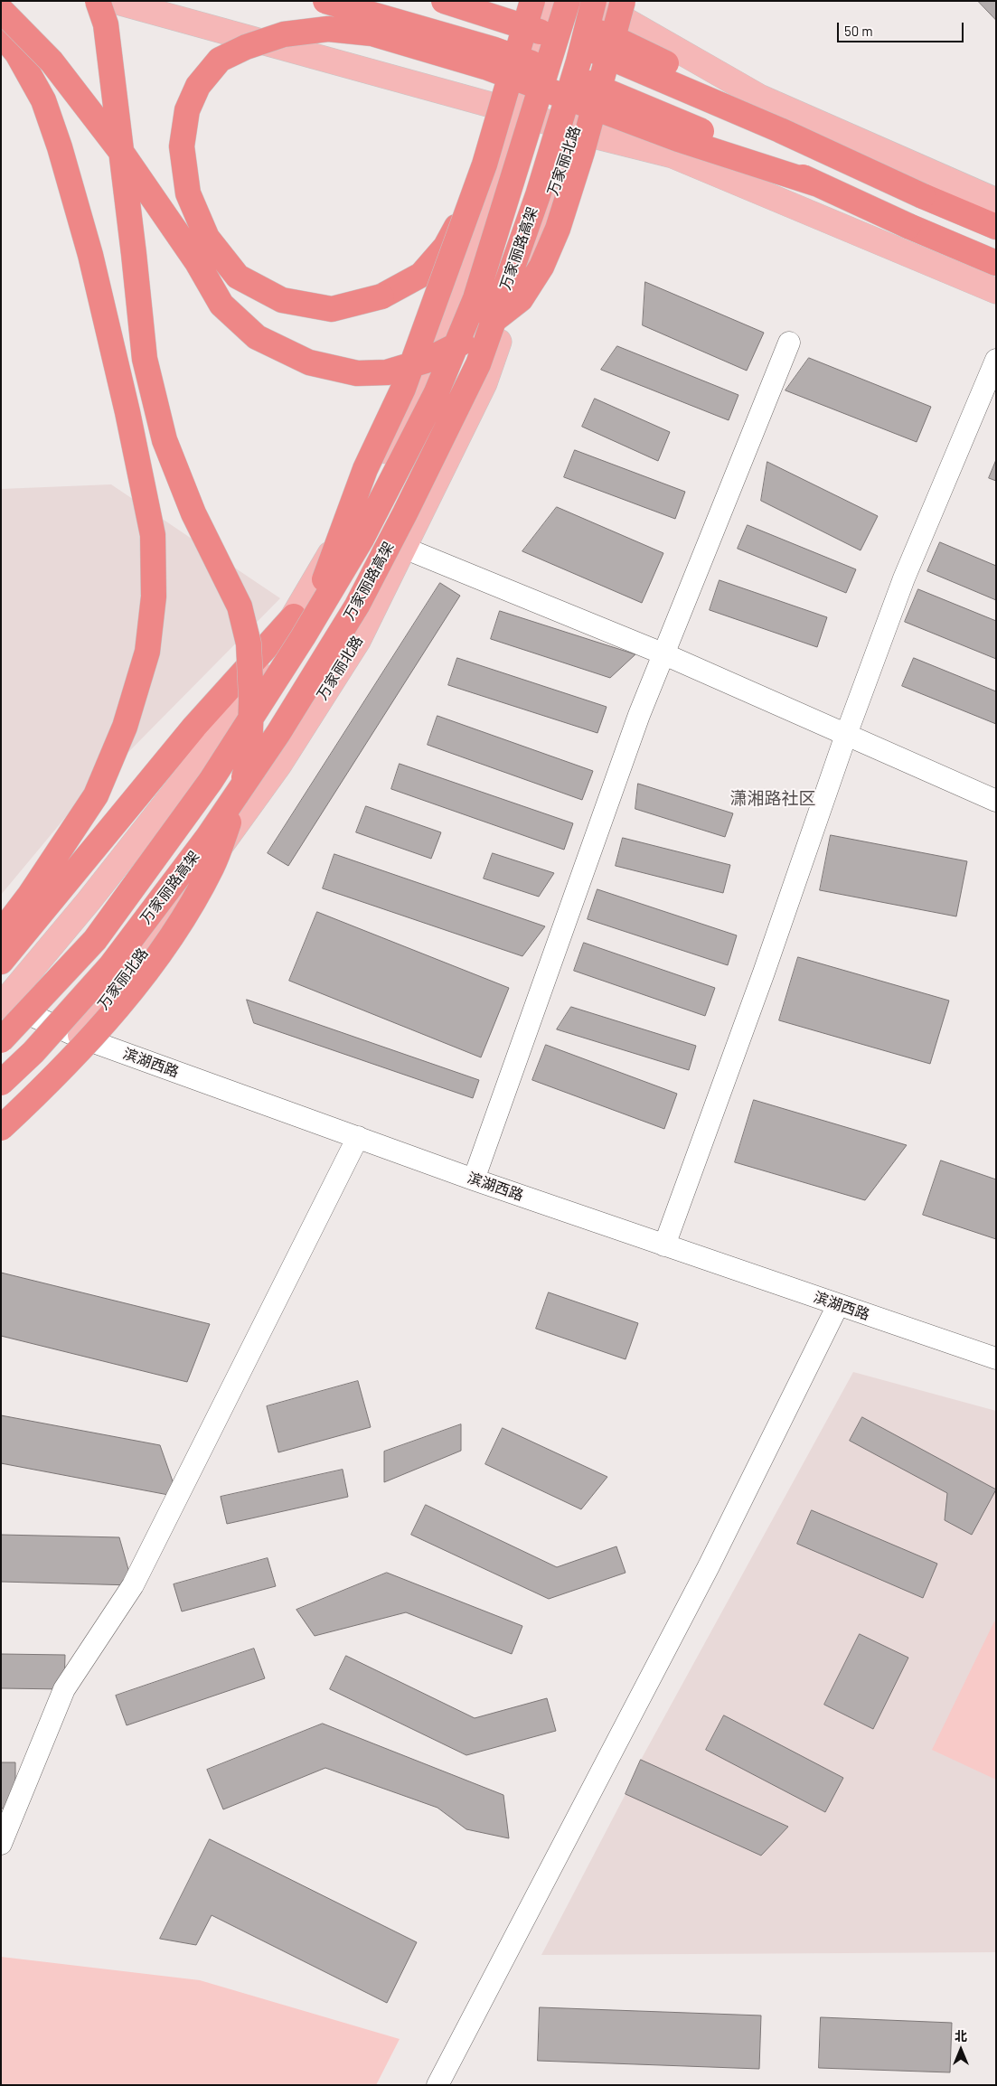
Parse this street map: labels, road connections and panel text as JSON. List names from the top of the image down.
{
  "streets": {
    "highway": ["万家丽路高架"],
    "main road": ["万家丽北路"],
    "street": ["滨湖西路"]
  },
  "crossings": [
    ["万家丽北路", "万家丽路高架"],
    ["万家丽北路", "滨湖西路"]
  ],
  "districts": ["潇湘路社区"],
  "scale_bar": "50 m",
  "north": "top"
}
